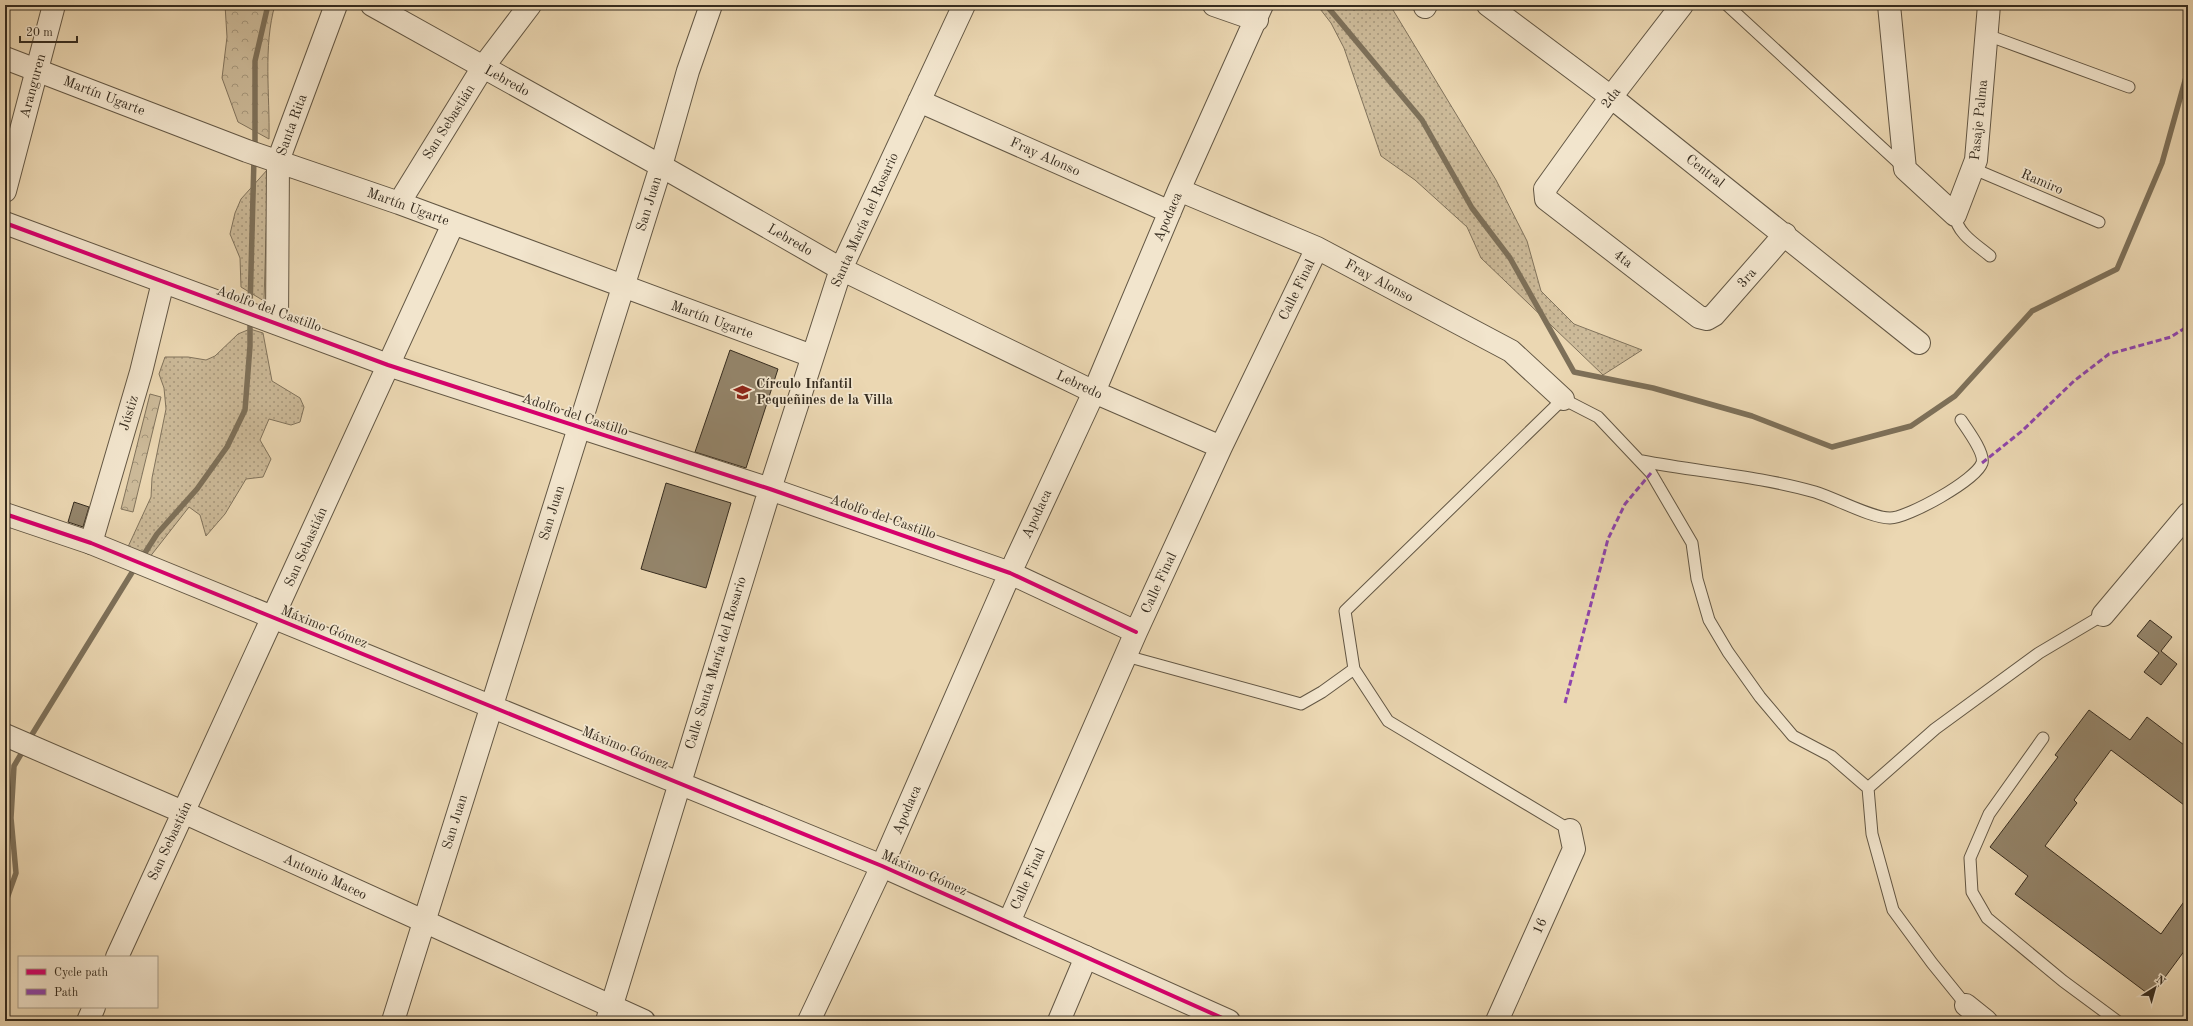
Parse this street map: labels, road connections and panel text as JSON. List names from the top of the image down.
{
  "streets": {
    "street": [
      "Lebredo",
      "Aranguren",
      "Martín Ugarte",
      "2da",
      "Pasaje Palma",
      "San Sebastián",
      "Santa Rita",
      "Fray Alonso",
      "Central",
      "San Juan",
      "Apodaca",
      "Santa María del Rosario",
      "4ta",
      "3ra",
      "Calle Final",
      "Adolfo del Castillo",
      "Jústiz",
      "Máximo Gómez",
      "Calle Santa María del Rosario",
      "Antonio Maceo",
      "16"
    ],
    "lane": ["Ramiro"]
  },
  "crossings": [
    ["Lebredo", "San Sebastián"],
    ["Lebredo", "San Juan"],
    ["Lebredo", "Apodaca"],
    ["Lebredo", "Santa María del Rosario"],
    ["Lebredo", "Calle Final"],
    ["Aranguren", "Martín Ugarte"],
    ["Martín Ugarte", "San Sebastián"],
    ["Martín Ugarte", "Santa Rita"],
    ["Martín Ugarte", "San Juan"],
    ["Martín Ugarte", "Santa María del Rosario"],
    ["2da", "Central"],
    ["2da", "4ta"],
    ["Pasaje Palma", "Ramiro"],
    ["San Sebastián", "Adolfo del Castillo"],
    ["San Sebastián", "Máximo Gómez"],
    ["San Sebastián", "Antonio Maceo"],
    ["Santa Rita", "Adolfo del Castillo"],
    ["Fray Alonso", "Apodaca"],
    ["Fray Alonso", "Santa María del Rosario"],
    ["Fray Alonso", "Calle Final"],
    ["Central", "3ra"],
    ["San Juan", "Adolfo del Castillo"],
    ["San Juan", "Máximo Gómez"],
    ["San Juan", "Antonio Maceo"],
    ["Apodaca", "Adolfo del Castillo"],
    ["Apodaca", "Máximo Gómez"],
    ["Santa María del Rosario", "Adolfo del Castillo"],
    ["Santa María del Rosario", "Calle Santa María del Rosario"],
    ["4ta", "3ra"],
    ["Calle Final", "Adolfo del Castillo"],
    ["Calle Final", "Máximo Gómez"],
    ["Adolfo del Castillo", "Jústiz"],
    ["Adolfo del Castillo", "Calle Santa María del Rosario"],
    ["Jústiz", "Máximo Gómez"],
    ["Máximo Gómez", "Calle Santa María del Rosario"],
    ["Calle Santa María del Rosario", "Antonio Maceo"]
  ],
  "places": {
    "school or university": ["Círculo Infantil Pequeñines de la Villa"]
  },
  "legend": ["Cycle path", "Path"],
  "scale_bar": "20 m",
  "north": "top right"
}
